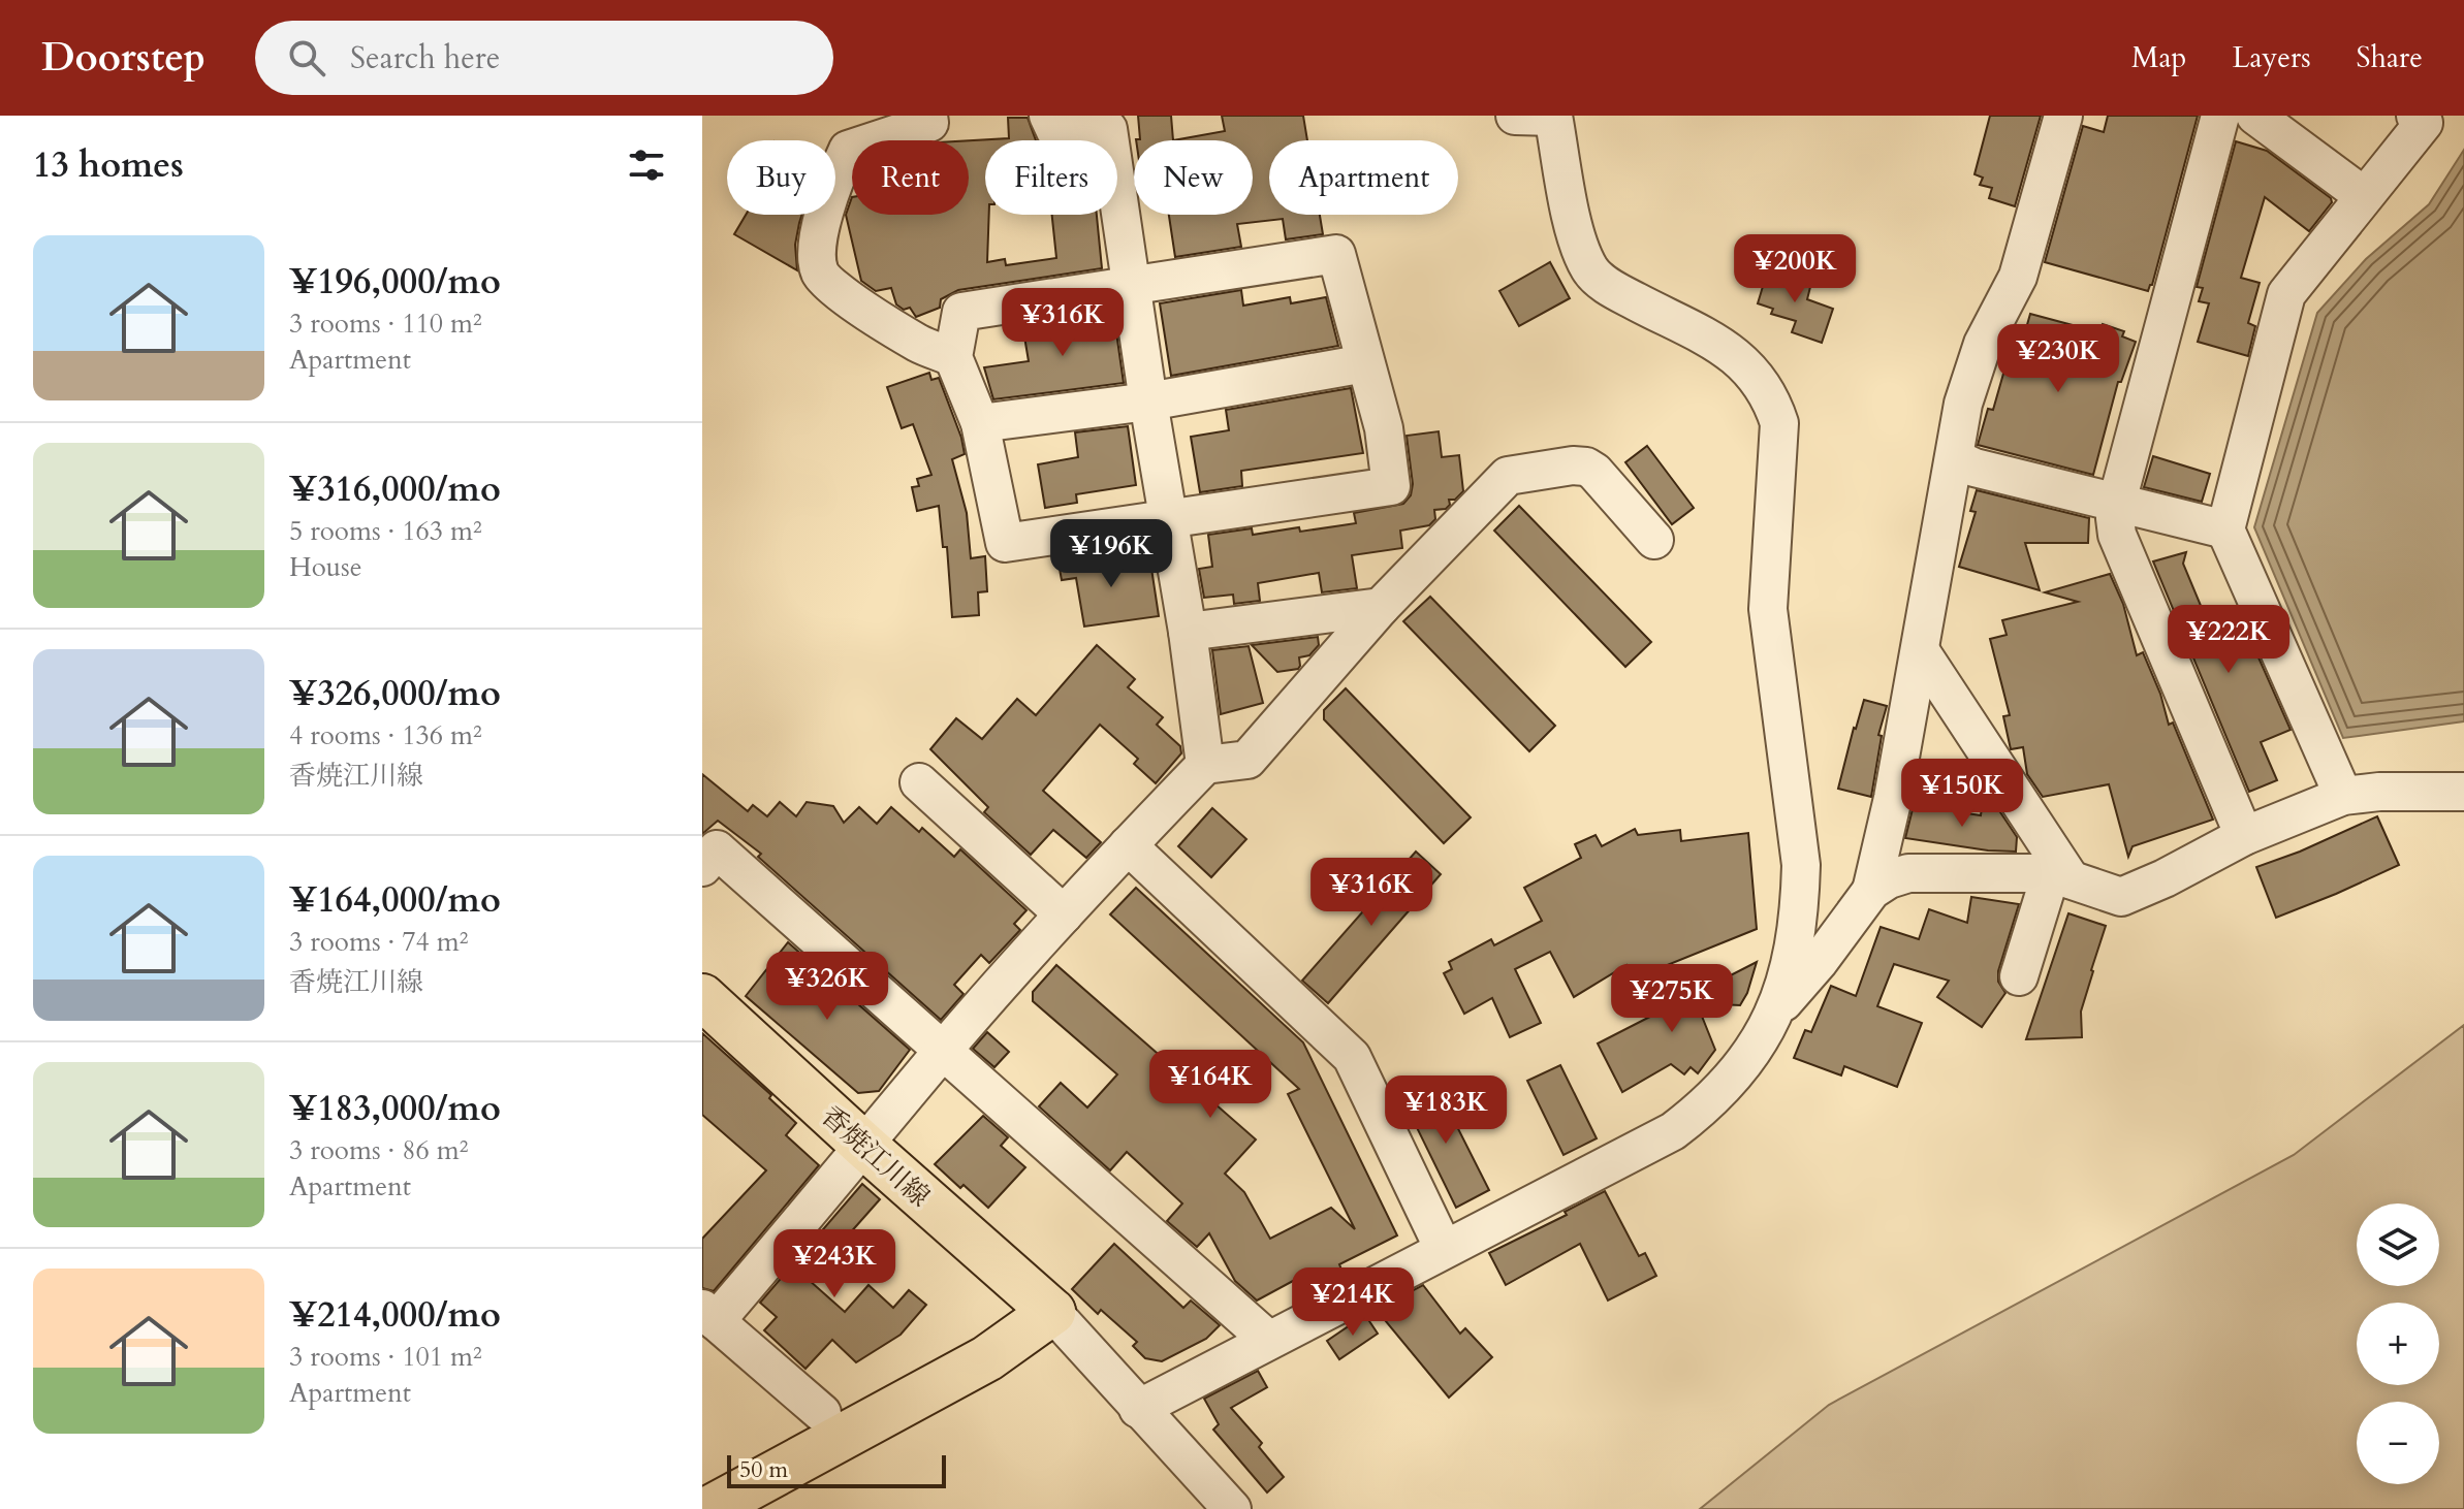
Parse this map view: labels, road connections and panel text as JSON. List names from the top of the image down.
{
  "streets": {
    "main road": ["香焼江川線"]
  },
  "scale_bar": "50 m",
  "page": {
    "header": "Doorstep",
    "search": "Search here",
    "nav": ["Map", "Layers", "Share"],
    "heading": "13 homes",
    "chip": [
      "Buy",
      "Rent",
      "Filters",
      "New",
      "Apartment"
    ],
    "list": [
      {
        "name": "¥196,000/mo",
        "note": "3 rooms · 110 m² · Apartment"
      },
      {
        "name": "¥316,000/mo",
        "note": "5 rooms · 163 m² · House"
      },
      {
        "name": "¥326,000/mo",
        "note": "4 rooms · 136 m² · 香焼江川線"
      },
      {
        "name": "¥164,000/mo",
        "note": "3 rooms · 74 m² · 香焼江川線"
      },
      {
        "name": "¥183,000/mo",
        "note": "3 rooms · 86 m² · Apartment"
      },
      {
        "name": "¥214,000/mo",
        "note": "3 rooms · 101 m² · Apartment"
      }
    ],
    "price": [
      "¥200K",
      "¥316K",
      "¥230K",
      "¥196K",
      "¥222K",
      "¥150K",
      "¥316K",
      "¥326K",
      "¥275K",
      "¥164K",
      "¥183K",
      "¥243K",
      "¥214K"
    ],
    "map_buttons": ["+", "−"],
    "scale": "50 m"
  }
}
